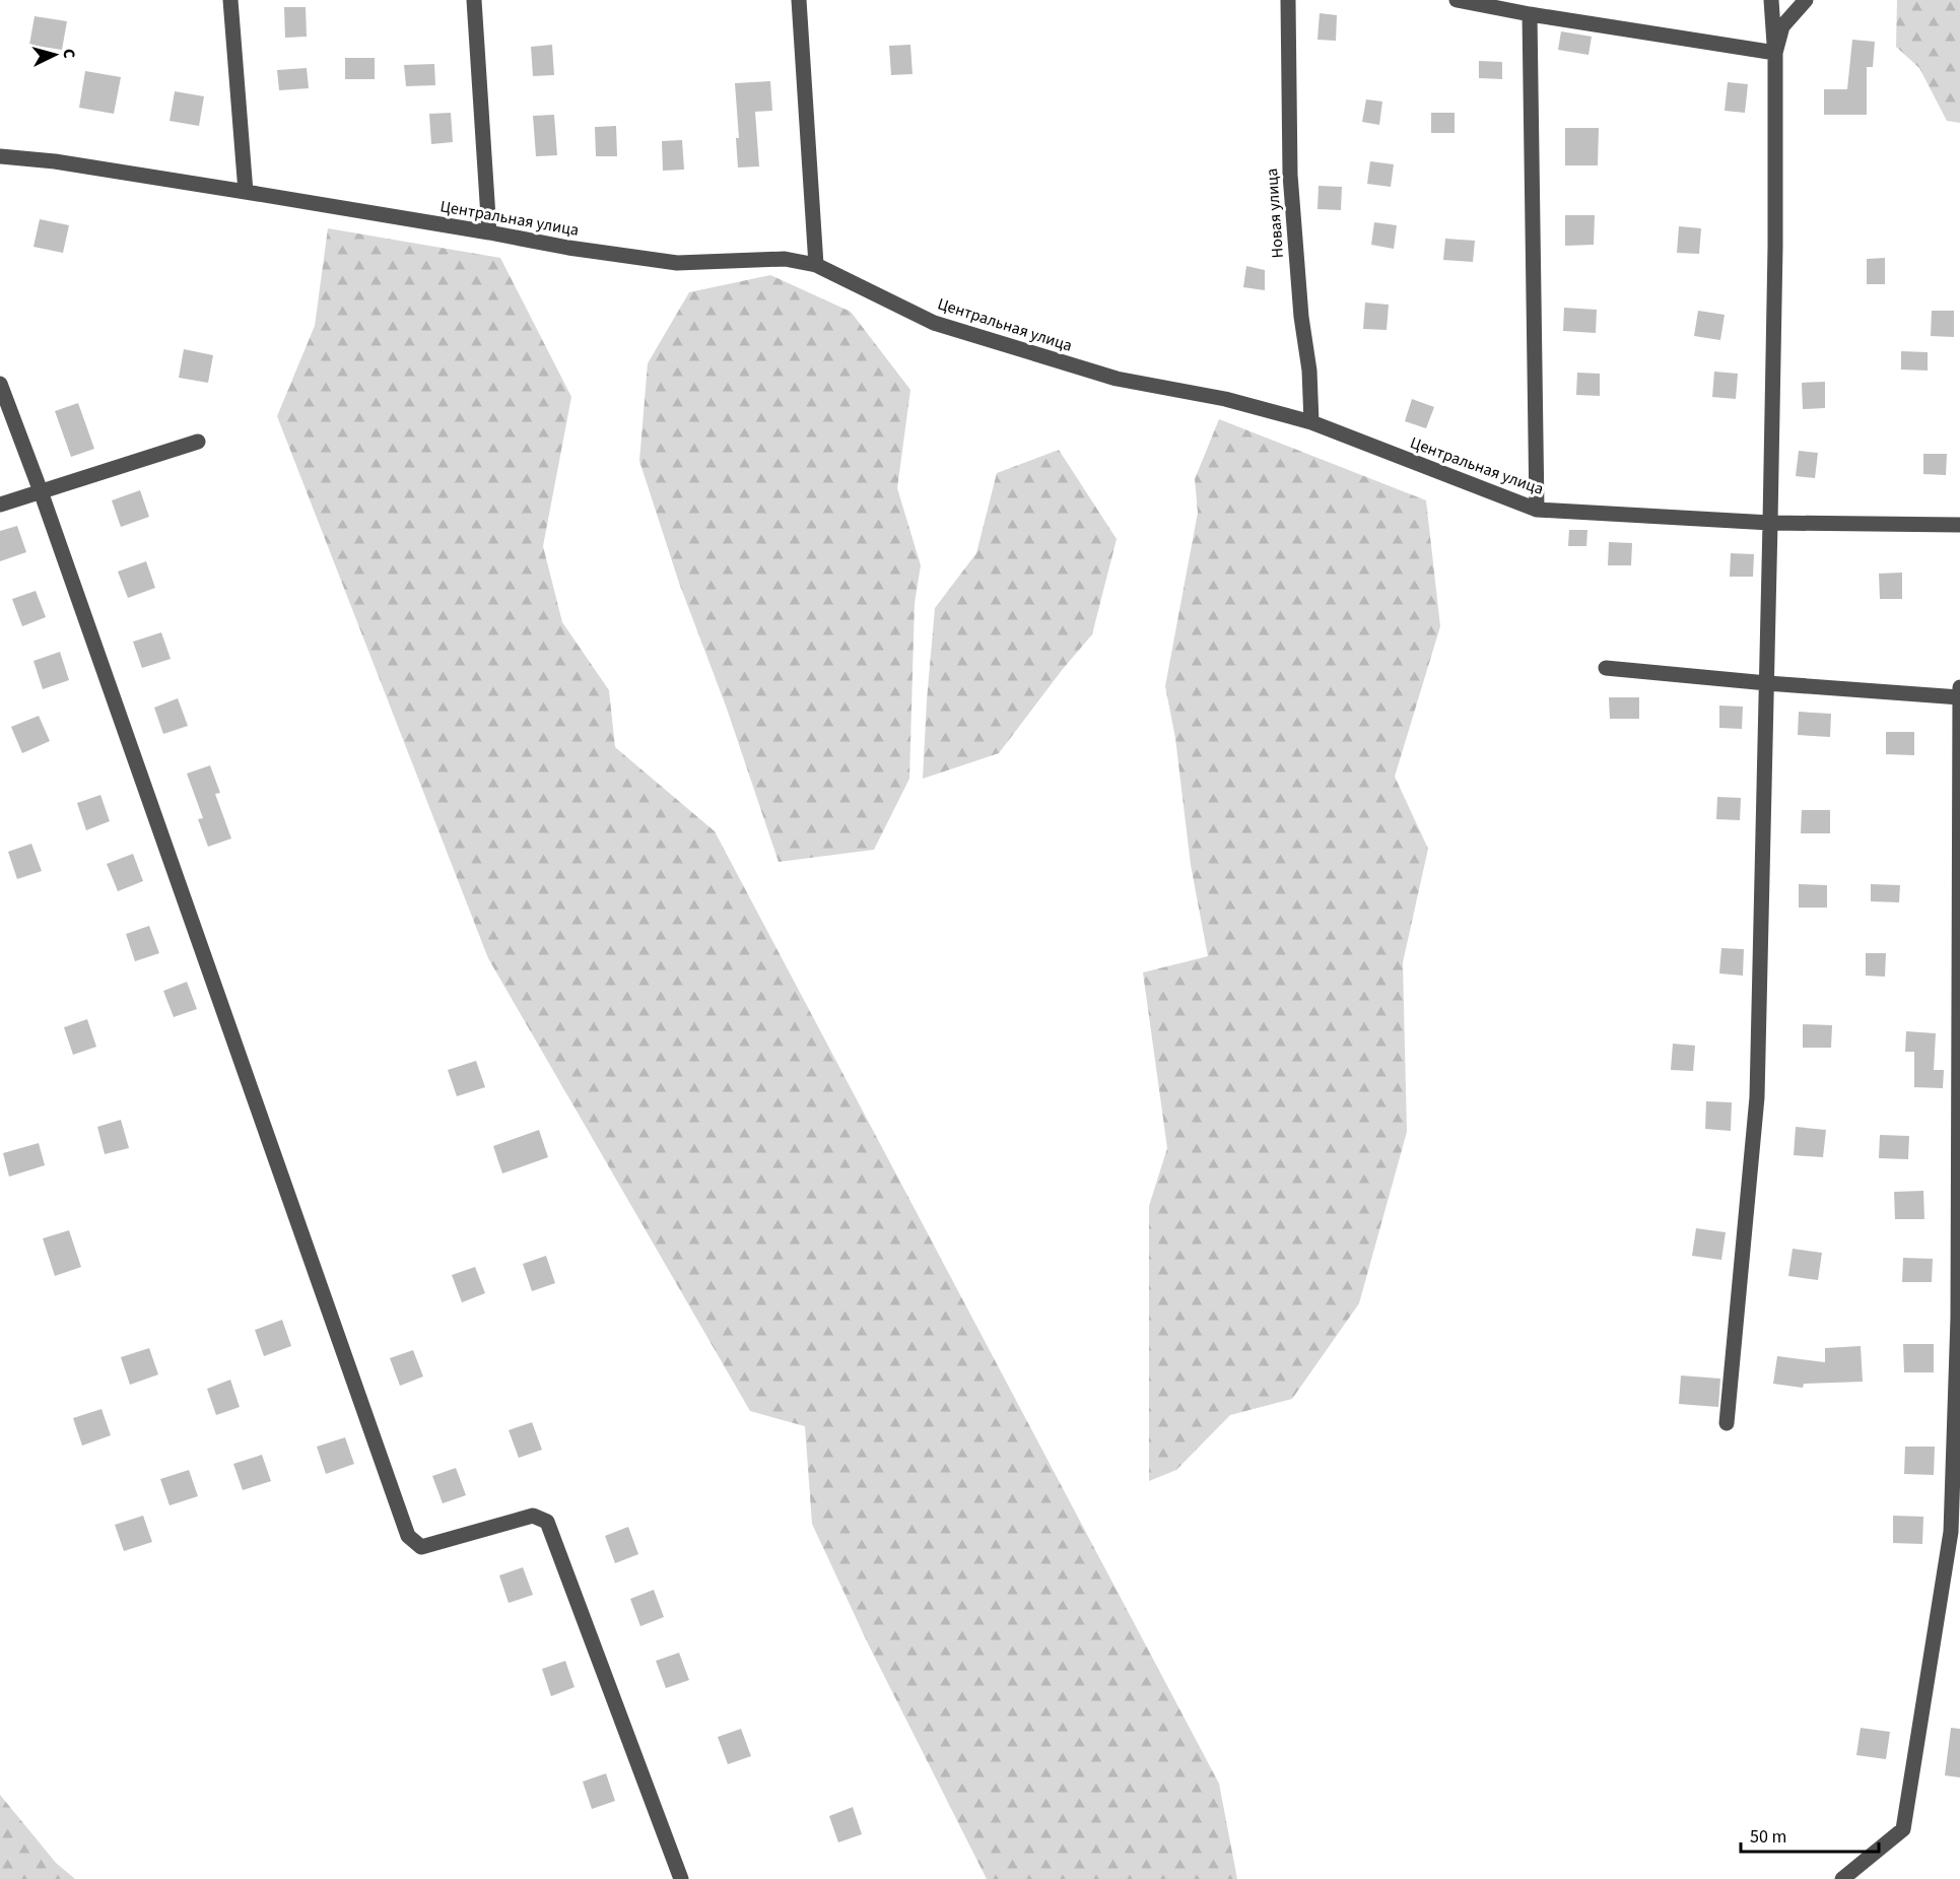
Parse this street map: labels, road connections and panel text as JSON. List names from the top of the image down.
{
  "streets": {
    "street": ["Новая улица", "Центральная улица"]
  },
  "crossings": [
    ["Новая улица", "Центральная улица"]
  ],
  "scale_bar": "50 m",
  "north": "right"
}
